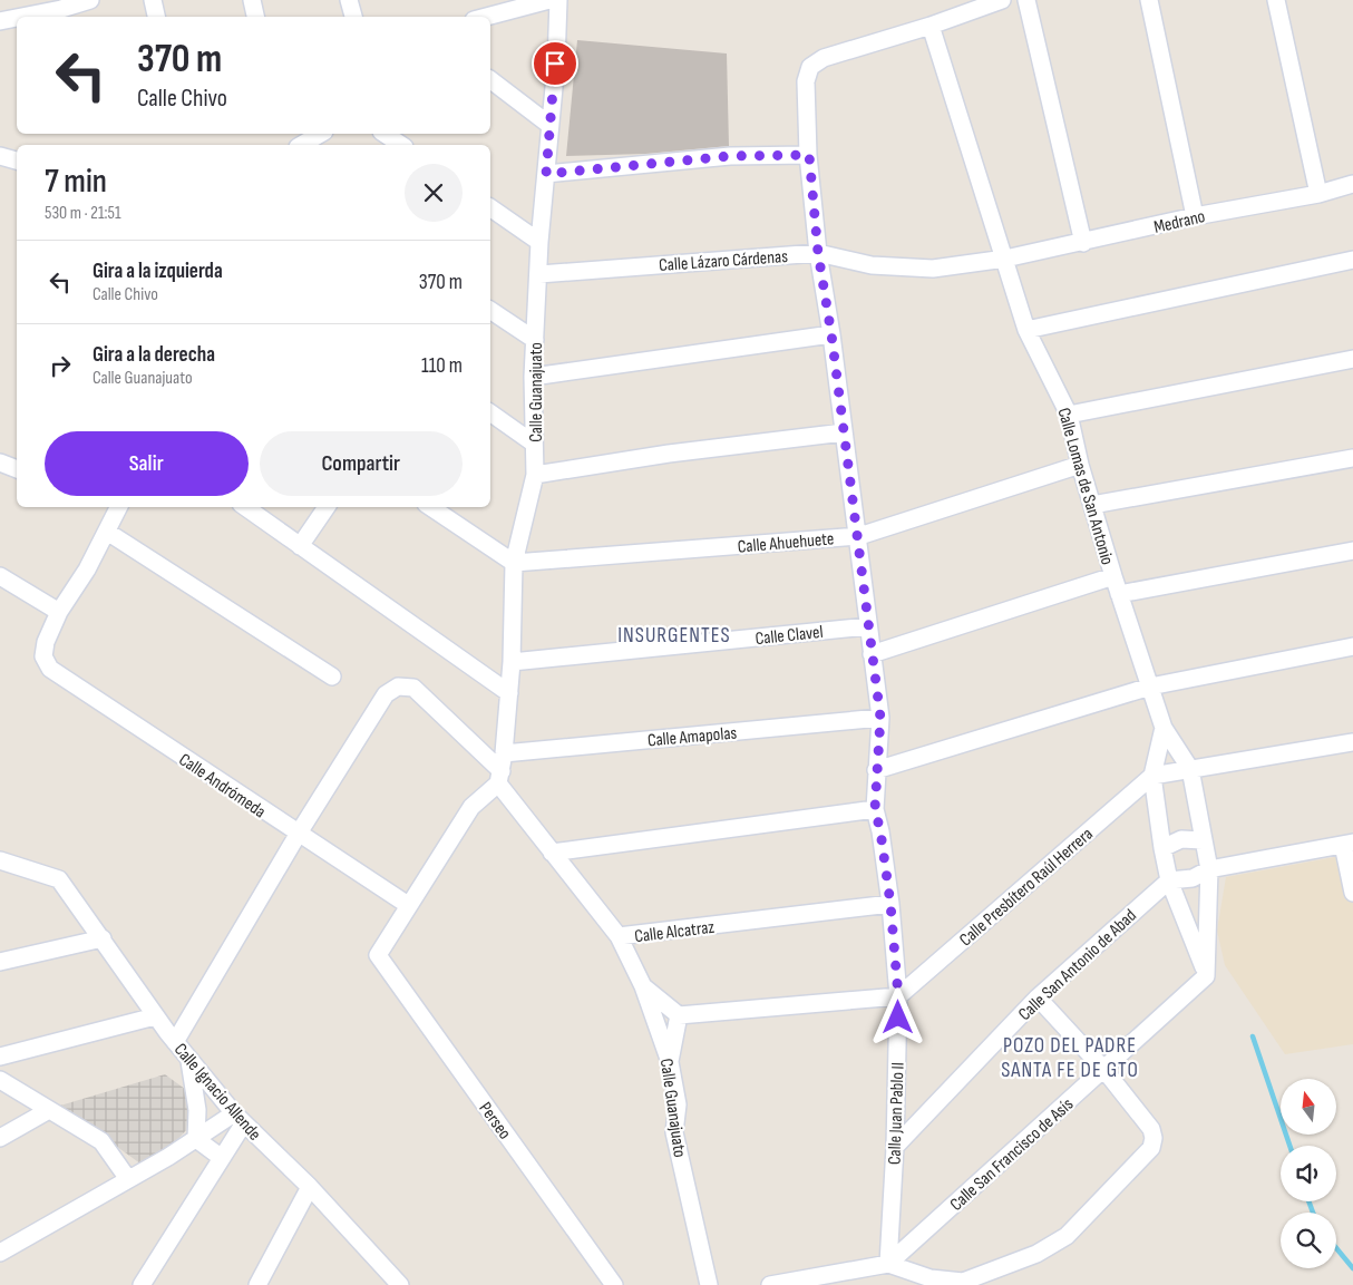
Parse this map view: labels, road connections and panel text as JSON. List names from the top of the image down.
{
  "streets": {
    "street": [
      "Medrano",
      "Calle Lázaro Cárdenas",
      "Calle Guanajuato",
      "Calle Lomas de San Antonio",
      "Calle Ahuehuete",
      "Calle Clavel",
      "Calle Amapolas",
      "Calle Andrómeda",
      "Calle Presbítero Raúl Herrera",
      "Calle Alcatraz",
      "Calle San Antonio de Abad",
      "Calle Ignacio Allende",
      "Calle Juan Pablo II",
      "Perseo",
      "Calle San Francisco de Asís"
    ]
  },
  "crossings": [
    ["Medrano", "Calle Lázaro Cárdenas"],
    ["Medrano", "Calle Lomas de San Antonio"],
    ["Calle Lázaro Cárdenas", "Calle Guanajuato"],
    ["Calle Lázaro Cárdenas", "Calle Lomas de San Antonio"],
    ["Calle Lázaro Cárdenas", "Calle Juan Pablo II"],
    ["Calle Guanajuato", "Calle Ahuehuete"],
    ["Calle Guanajuato", "Calle Clavel"],
    ["Calle Guanajuato", "Calle Amapolas"],
    ["Calle Guanajuato", "Calle Alcatraz"],
    ["Calle Lomas de San Antonio", "Calle Ahuehuete"],
    ["Calle Lomas de San Antonio", "Calle Juan Pablo II"],
    ["Calle Lomas de San Antonio", "Calle San Francisco de Asís"],
    ["Calle Ahuehuete", "Calle Juan Pablo II"],
    ["Calle Clavel", "Calle Juan Pablo II"],
    ["Calle Amapolas", "Calle Juan Pablo II"],
    ["Calle Andrómeda", "Calle Alcatraz"],
    ["Calle Andrómeda", "Perseo"],
    ["Calle Presbítero Raúl Herrera", "Calle Juan Pablo II"],
    ["Calle Alcatraz", "Calle Ignacio Allende"],
    ["Calle Alcatraz", "Calle Juan Pablo II"],
    ["Calle San Antonio de Abad", "Calle Juan Pablo II"],
    ["Calle Juan Pablo II", "Calle San Francisco de Asís"]
  ],
  "districts": ["INSURGENTES", "POZO DEL PADRE SANTA FE DE GTO"],
  "north": "top",
  "page": {
    "turn": ["370 m", "Calle Chivo"],
    "heading": ["7 min", "530 m · 21:51"],
    "list": [
      {
        "name": "Gira a la izquierda",
        "note": "Calle Chivo",
        "value": "370 m"
      },
      {
        "name": "Gira a la derecha",
        "note": "Calle Guanajuato",
        "value": "110 m"
      }
    ],
    "buttons": ["Salir", "Compartir"]
  }
}
